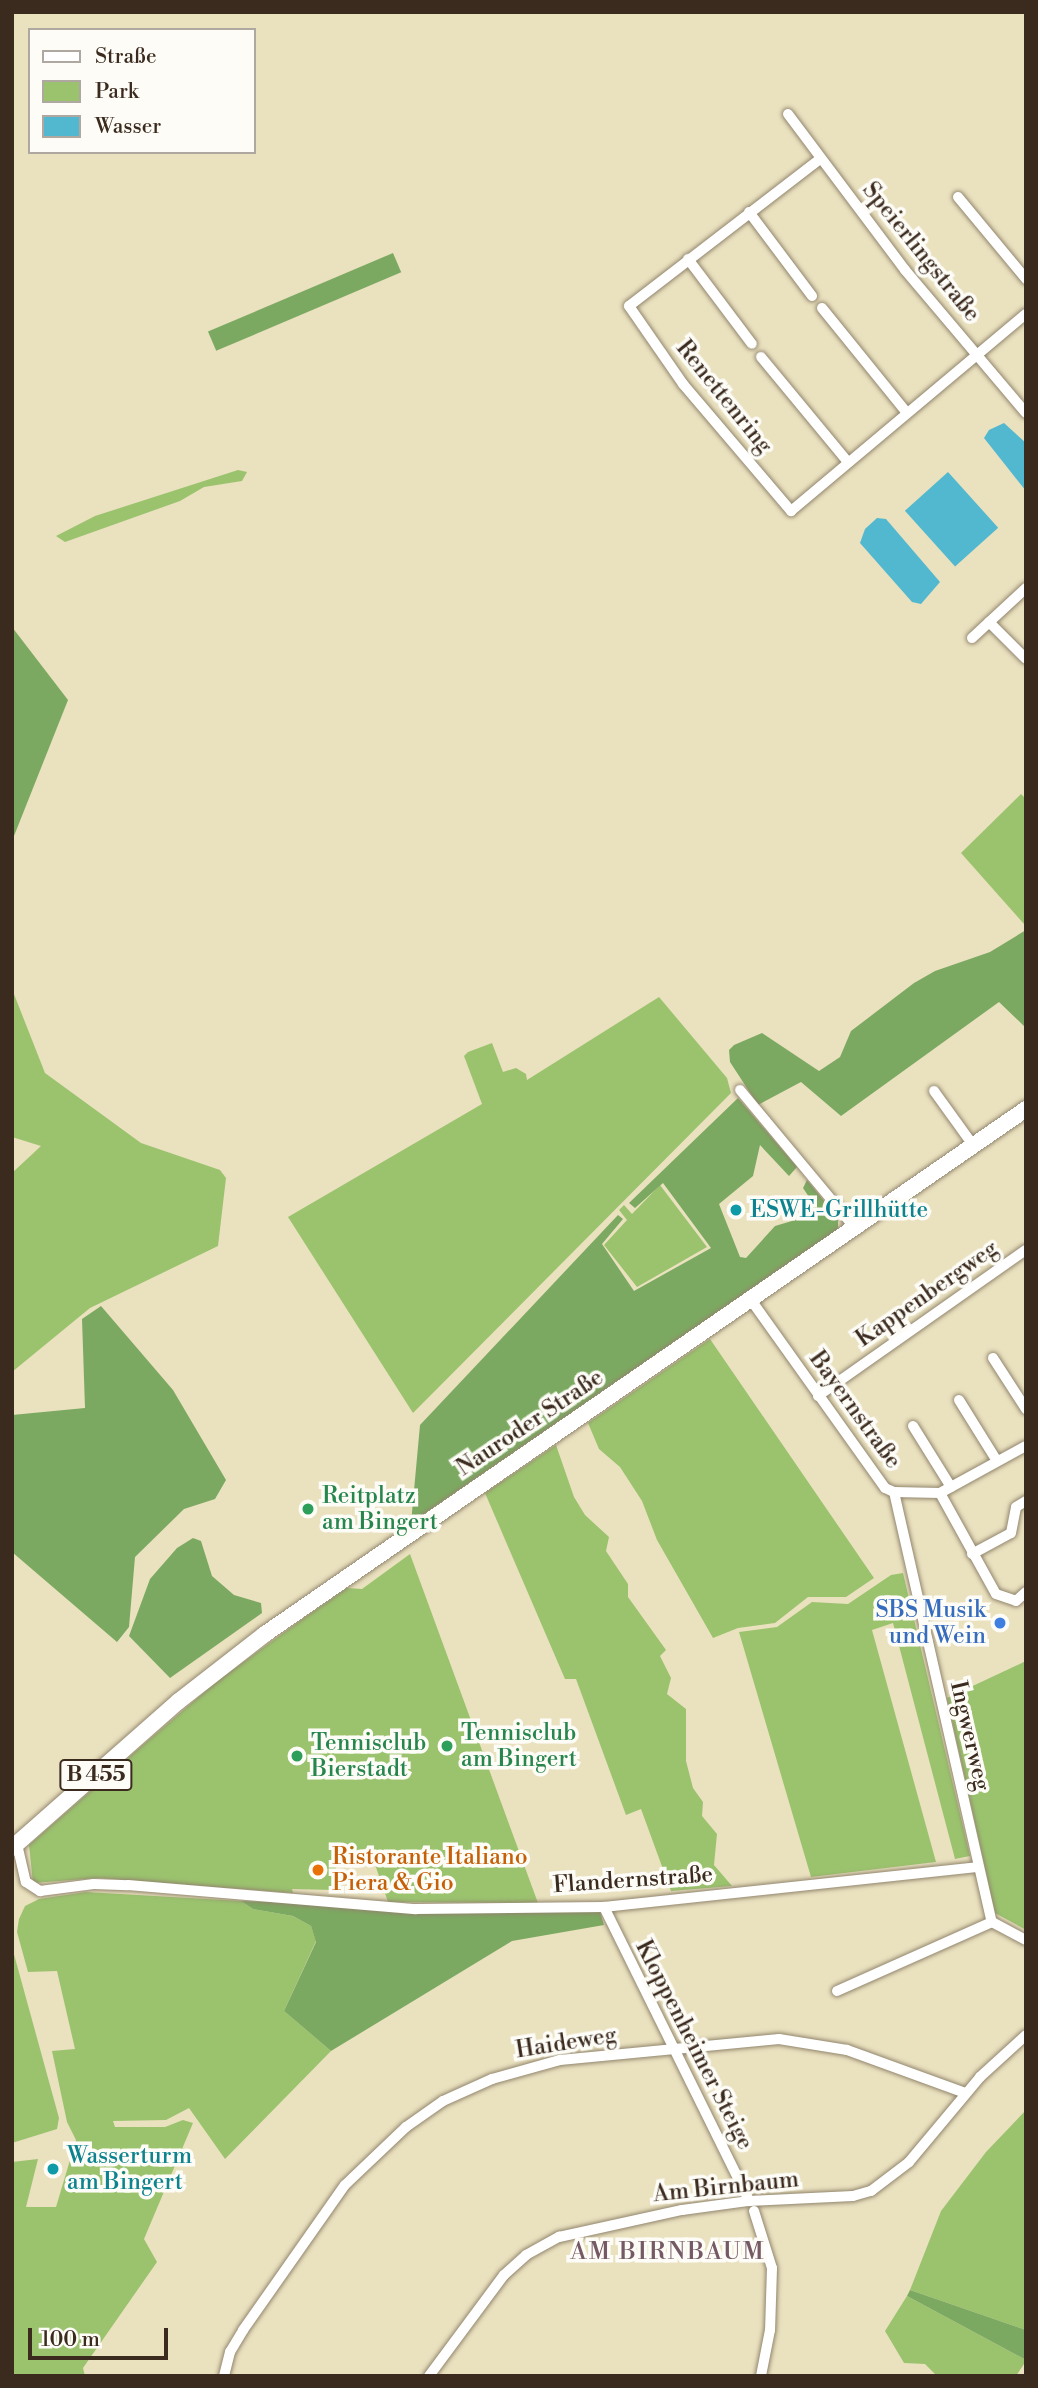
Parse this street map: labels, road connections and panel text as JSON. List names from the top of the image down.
{
  "streets": {
    "main road": ["Nauroder Straße", "B 455"],
    "street": [
      "Speierlingstraße",
      "Renettenring",
      "Kappenbergweg",
      "Bayernstraße",
      "Ingwerweg",
      "Flandernstraße",
      "Haideweg",
      "Kloppenheimer Steige",
      "Am Birnbaum"
    ]
  },
  "crossings": [
    ["Speierlingstraße", "Renettenring"],
    ["Kappenbergweg", "Bayernstraße"],
    ["Bayernstraße", "Nauroder Straße"],
    ["Bayernstraße", "Ingwerweg"],
    ["Nauroder Straße", "Flandernstraße"],
    ["Ingwerweg", "Flandernstraße"],
    ["Flandernstraße", "Kloppenheimer Steige"],
    ["Haideweg", "Kloppenheimer Steige"],
    ["Haideweg", "Am Birnbaum"],
    ["Kloppenheimer Steige", "Am Birnbaum"]
  ],
  "districts": ["AM BIRNBAUM"],
  "places": [
    "ESWE-Grillhütte",
    "Reitplatz am Bingert",
    "SBS Musik und Wein",
    "Tennisclub am Bingert",
    "Tennisclub Bierstadt",
    "Ristorante Italiano Piera & Gio",
    "Wasserturm am Bingert"
  ],
  "legend": ["Straße", "Park", "Wasser"],
  "scale_bar": "100 m"
}
